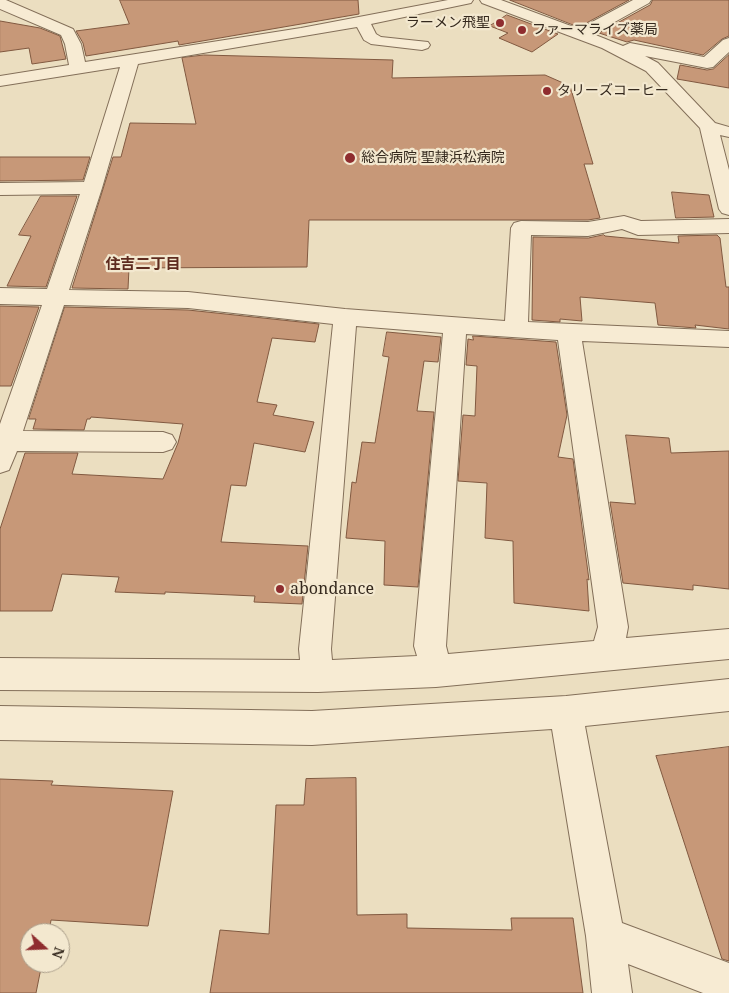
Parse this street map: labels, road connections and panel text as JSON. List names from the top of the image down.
{
  "districts": ["住吉二丁目"],
  "places": [
    "ラーメン飛聖",
    "ファーマライズ薬局",
    "タリーズコーヒー",
    "総合病院 聖隷浜松病院",
    "abondance"
  ],
  "north": "right"
}
